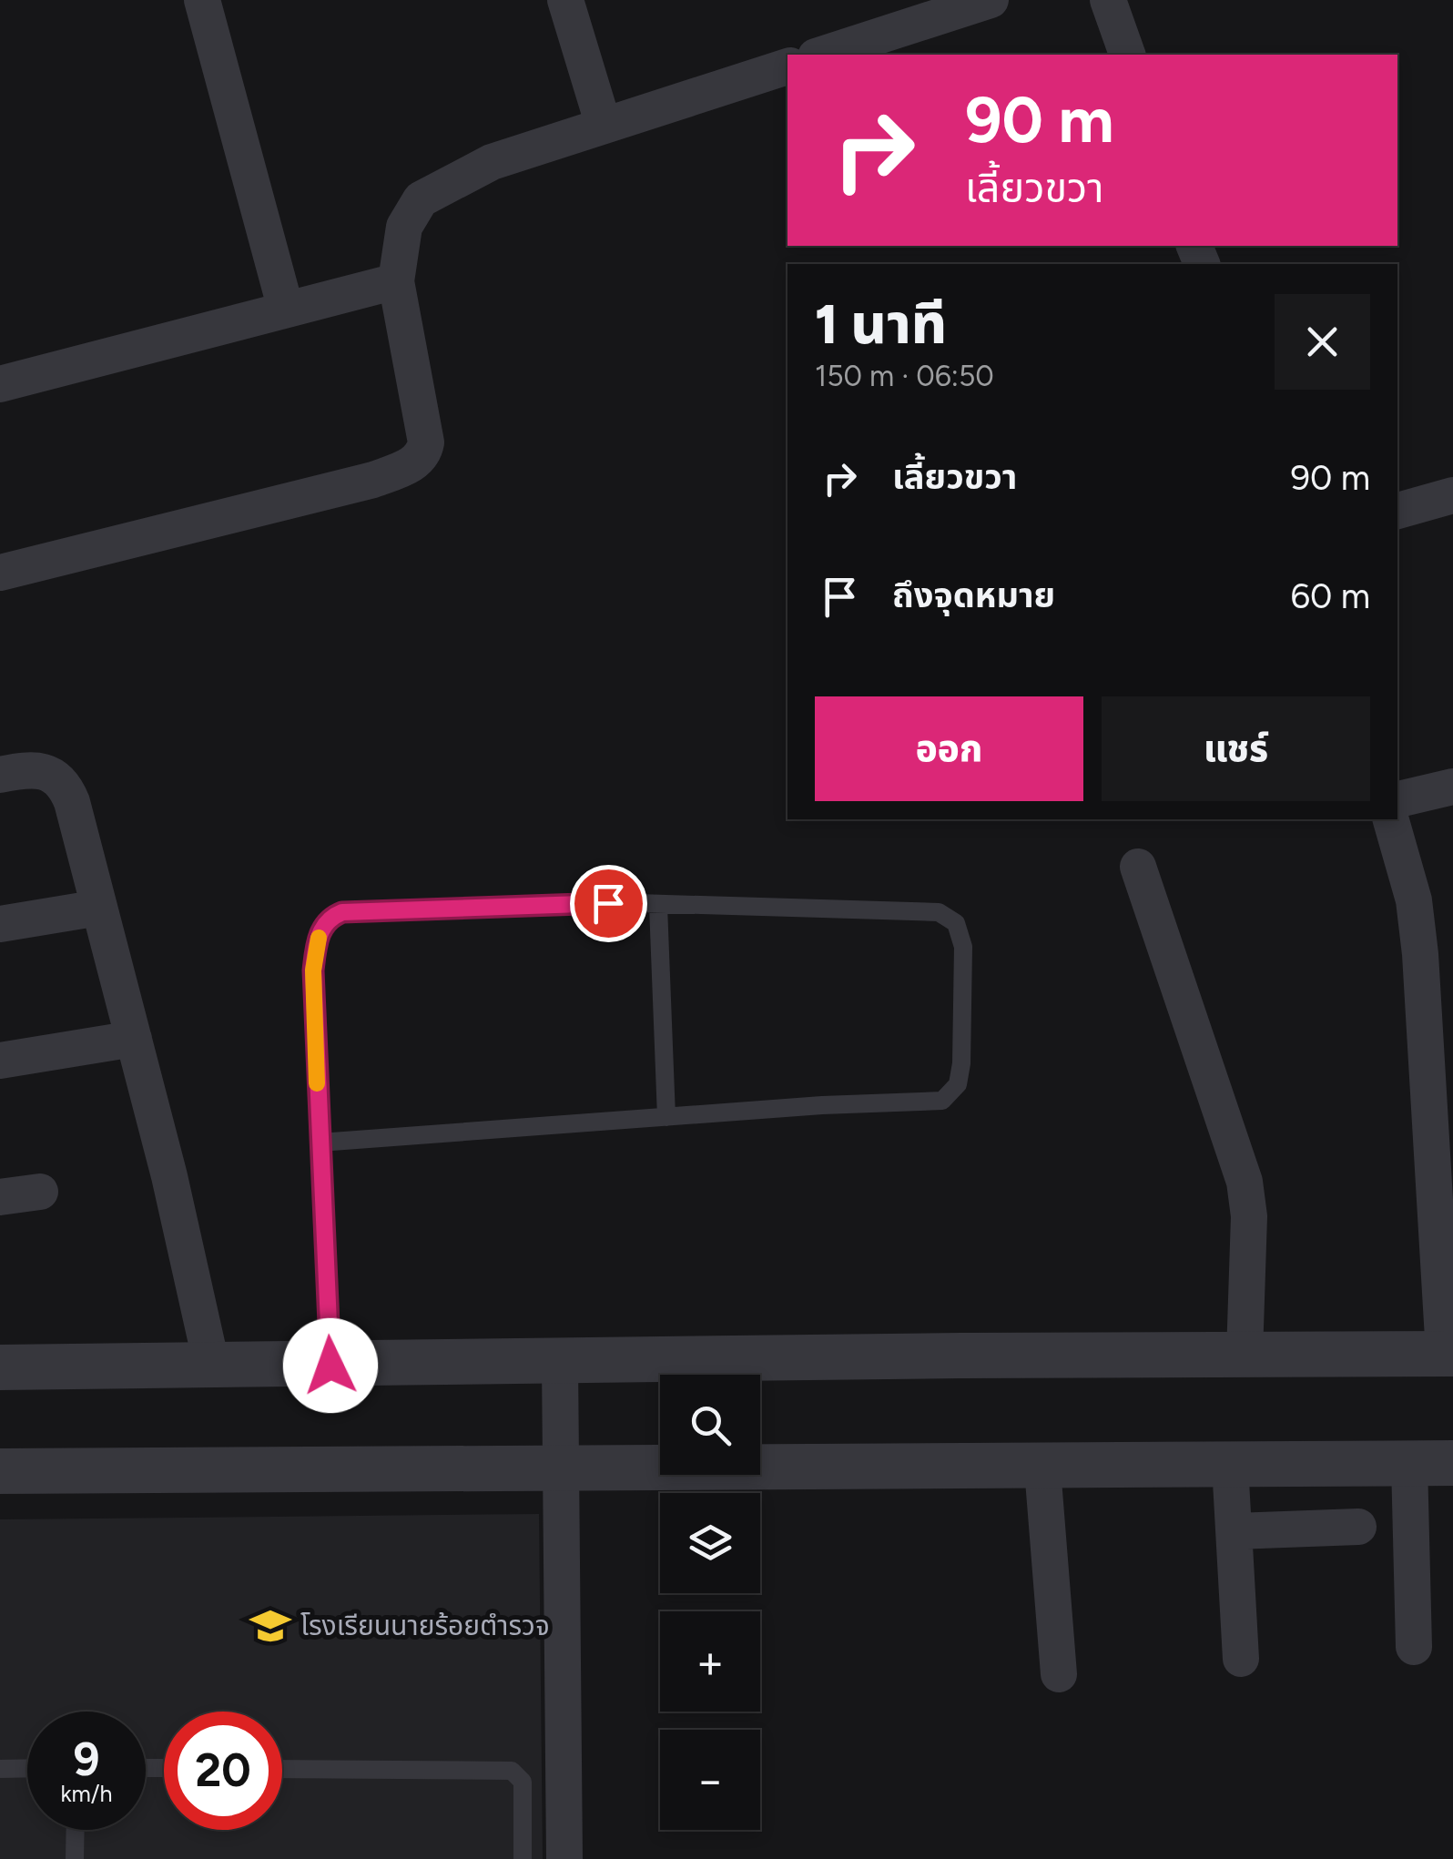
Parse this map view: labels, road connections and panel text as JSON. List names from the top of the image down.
{
  "places": {
    "school or university": ["โรงเรียนนายร้อยตำรวจ"]
  },
  "page": {
    "turn": ["90 m", "เลี้ยวขวา"],
    "heading": ["1 นาที", "150 m · 06:50"],
    "list": [
      {
        "name": "เลี้ยวขวา",
        "value": "90 m"
      },
      {
        "name": "ถึงจุดหมาย",
        "value": "60 m"
      }
    ],
    "buttons": ["ออก", "แชร์"],
    "map_buttons": ["+", "−"],
    "speed": "9 km/h",
    "limit": "20"
  }
}
